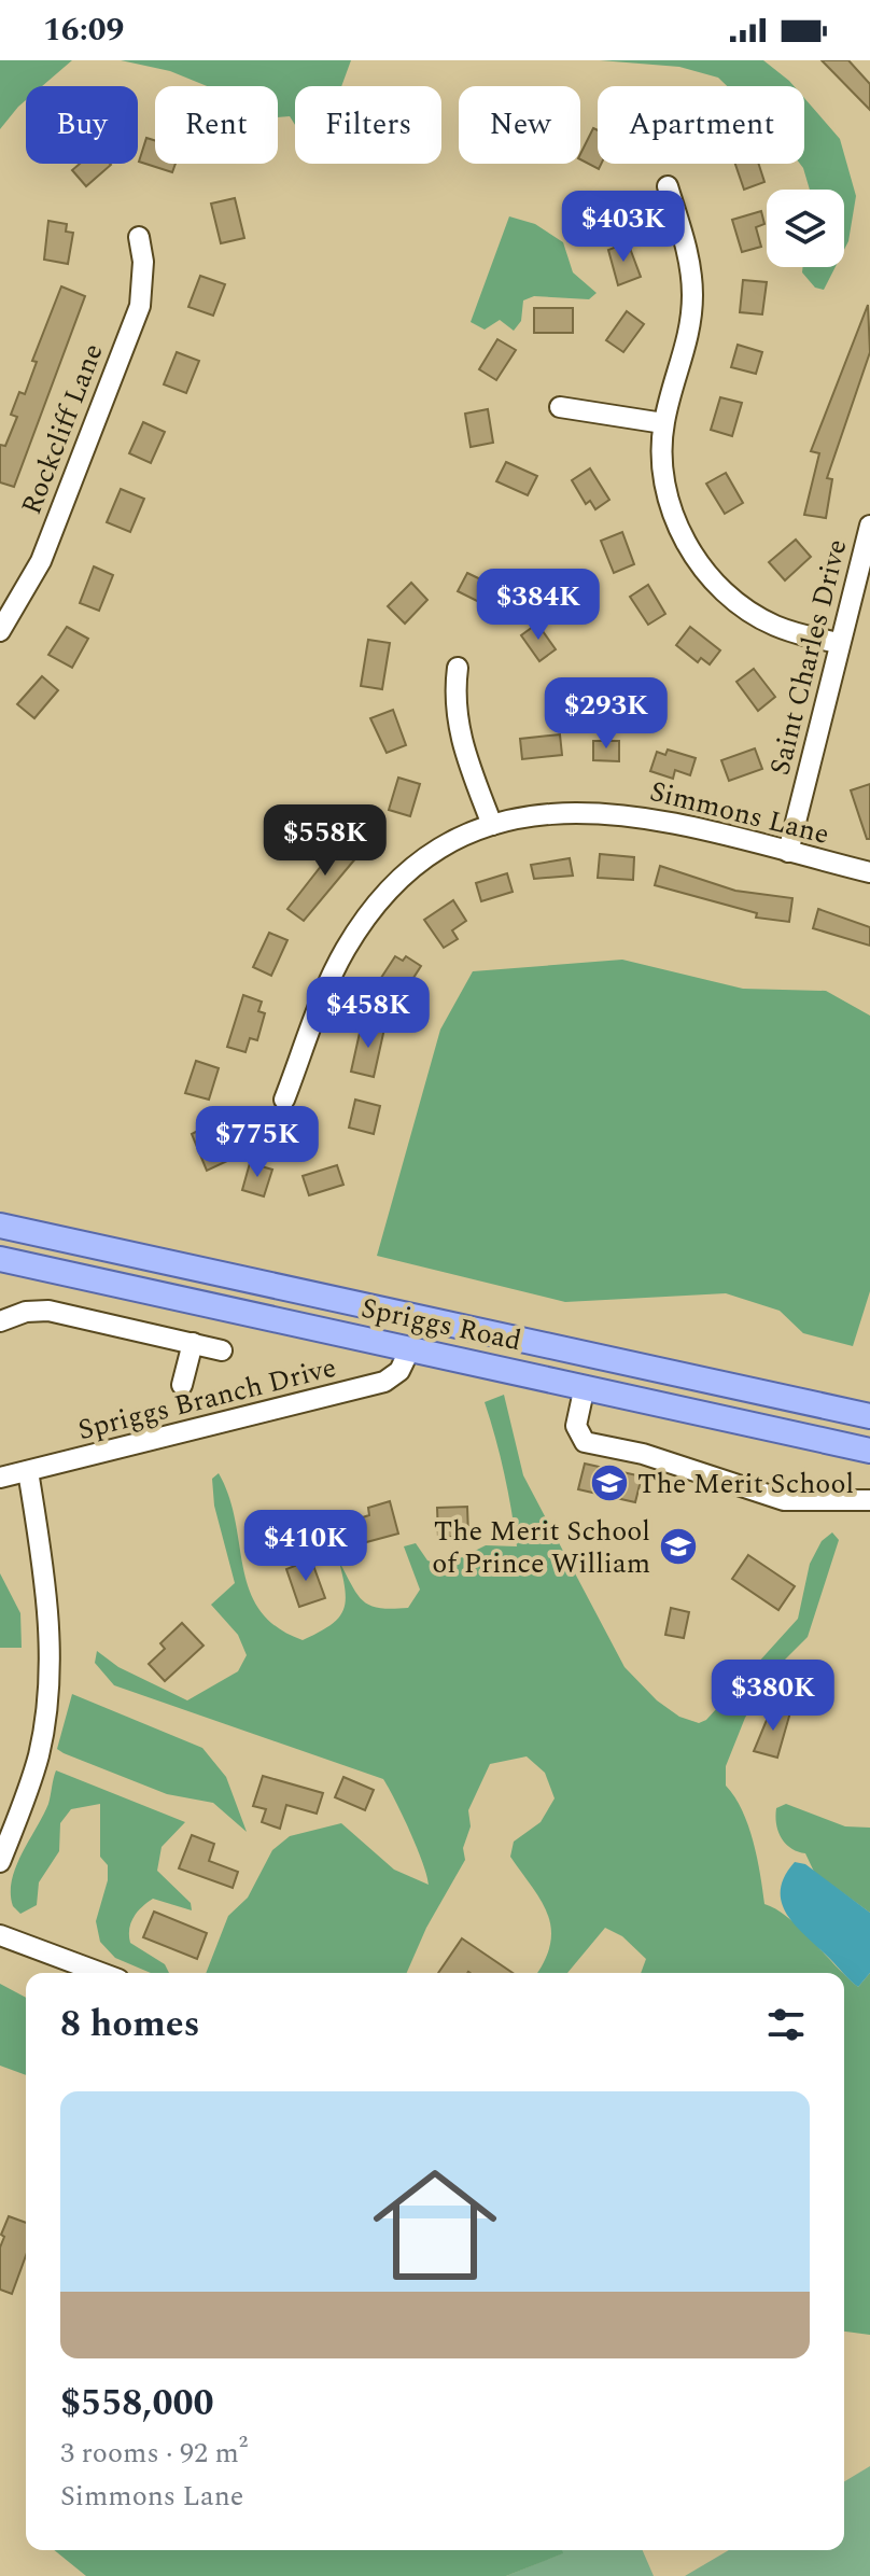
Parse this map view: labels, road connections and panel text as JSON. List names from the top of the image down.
{
  "streets": {
    "main road": ["Spriggs Road"],
    "street": [
      "Rockcliff Lane",
      "Saint Charles Drive",
      "Simmons Lane",
      "Spriggs Branch Drive"
    ]
  },
  "crossings": [
    ["Saint Charles Drive", "Simmons Lane"],
    ["Spriggs Road", "Spriggs Branch Drive"]
  ],
  "places": {
    "school or university": ["The Merit School", "The Merit School of Prince William"]
  },
  "page": {
    "status": "16:09",
    "chip": [
      "Buy",
      "Rent",
      "Filters",
      "New",
      "Apartment"
    ],
    "price": [
      "$403K",
      "$384K",
      "$293K",
      "$558K",
      "$458K",
      "$775K",
      "$410K",
      "$380K"
    ],
    "heading": "8 homes",
    "list": [
      {
        "name": "$558,000",
        "note": "3 rooms · 92 m² · Simmons Lane"
      }
    ]
  }
}
